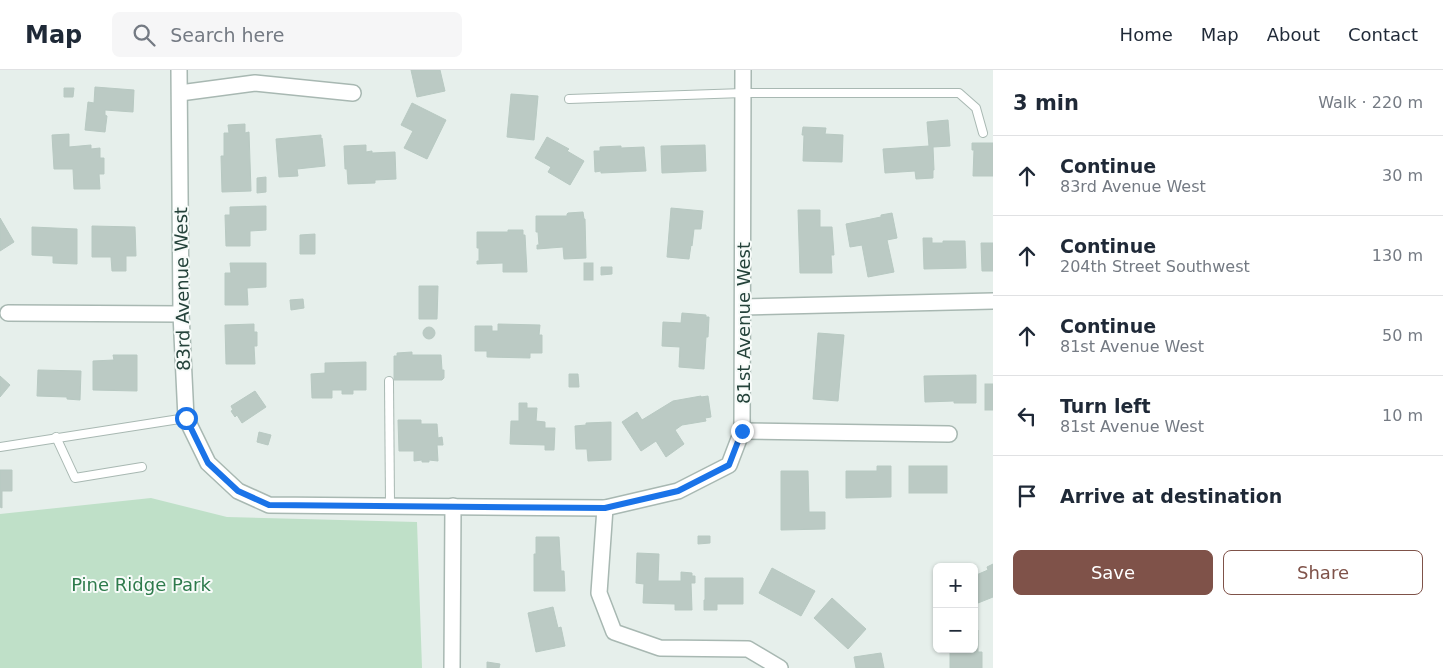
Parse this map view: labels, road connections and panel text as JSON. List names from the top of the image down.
{
  "streets": {
    "street": ["83rd Avenue West", "81st Avenue West"]
  },
  "crossings": [
    ["83rd Avenue West", "81st Avenue West"]
  ],
  "parks": ["Pine Ridge Park"],
  "page": {
    "header": "Map",
    "search": "Search here",
    "nav": [
      "Home",
      "Map",
      "About",
      "Contact"
    ],
    "heading": ["3 min", "Walk · 220 m"],
    "list": [
      ["Continue", "83rd Avenue West", "30 m"],
      ["Continue", "204th Street Southwest", "130 m"],
      ["Continue", "81st Avenue West", "50 m"],
      ["Turn left", "81st Avenue West", "10 m"],
      "Arrive at destination"
    ],
    "buttons": ["Save", "Share"],
    "map_buttons": ["+", "−"]
  }
}
